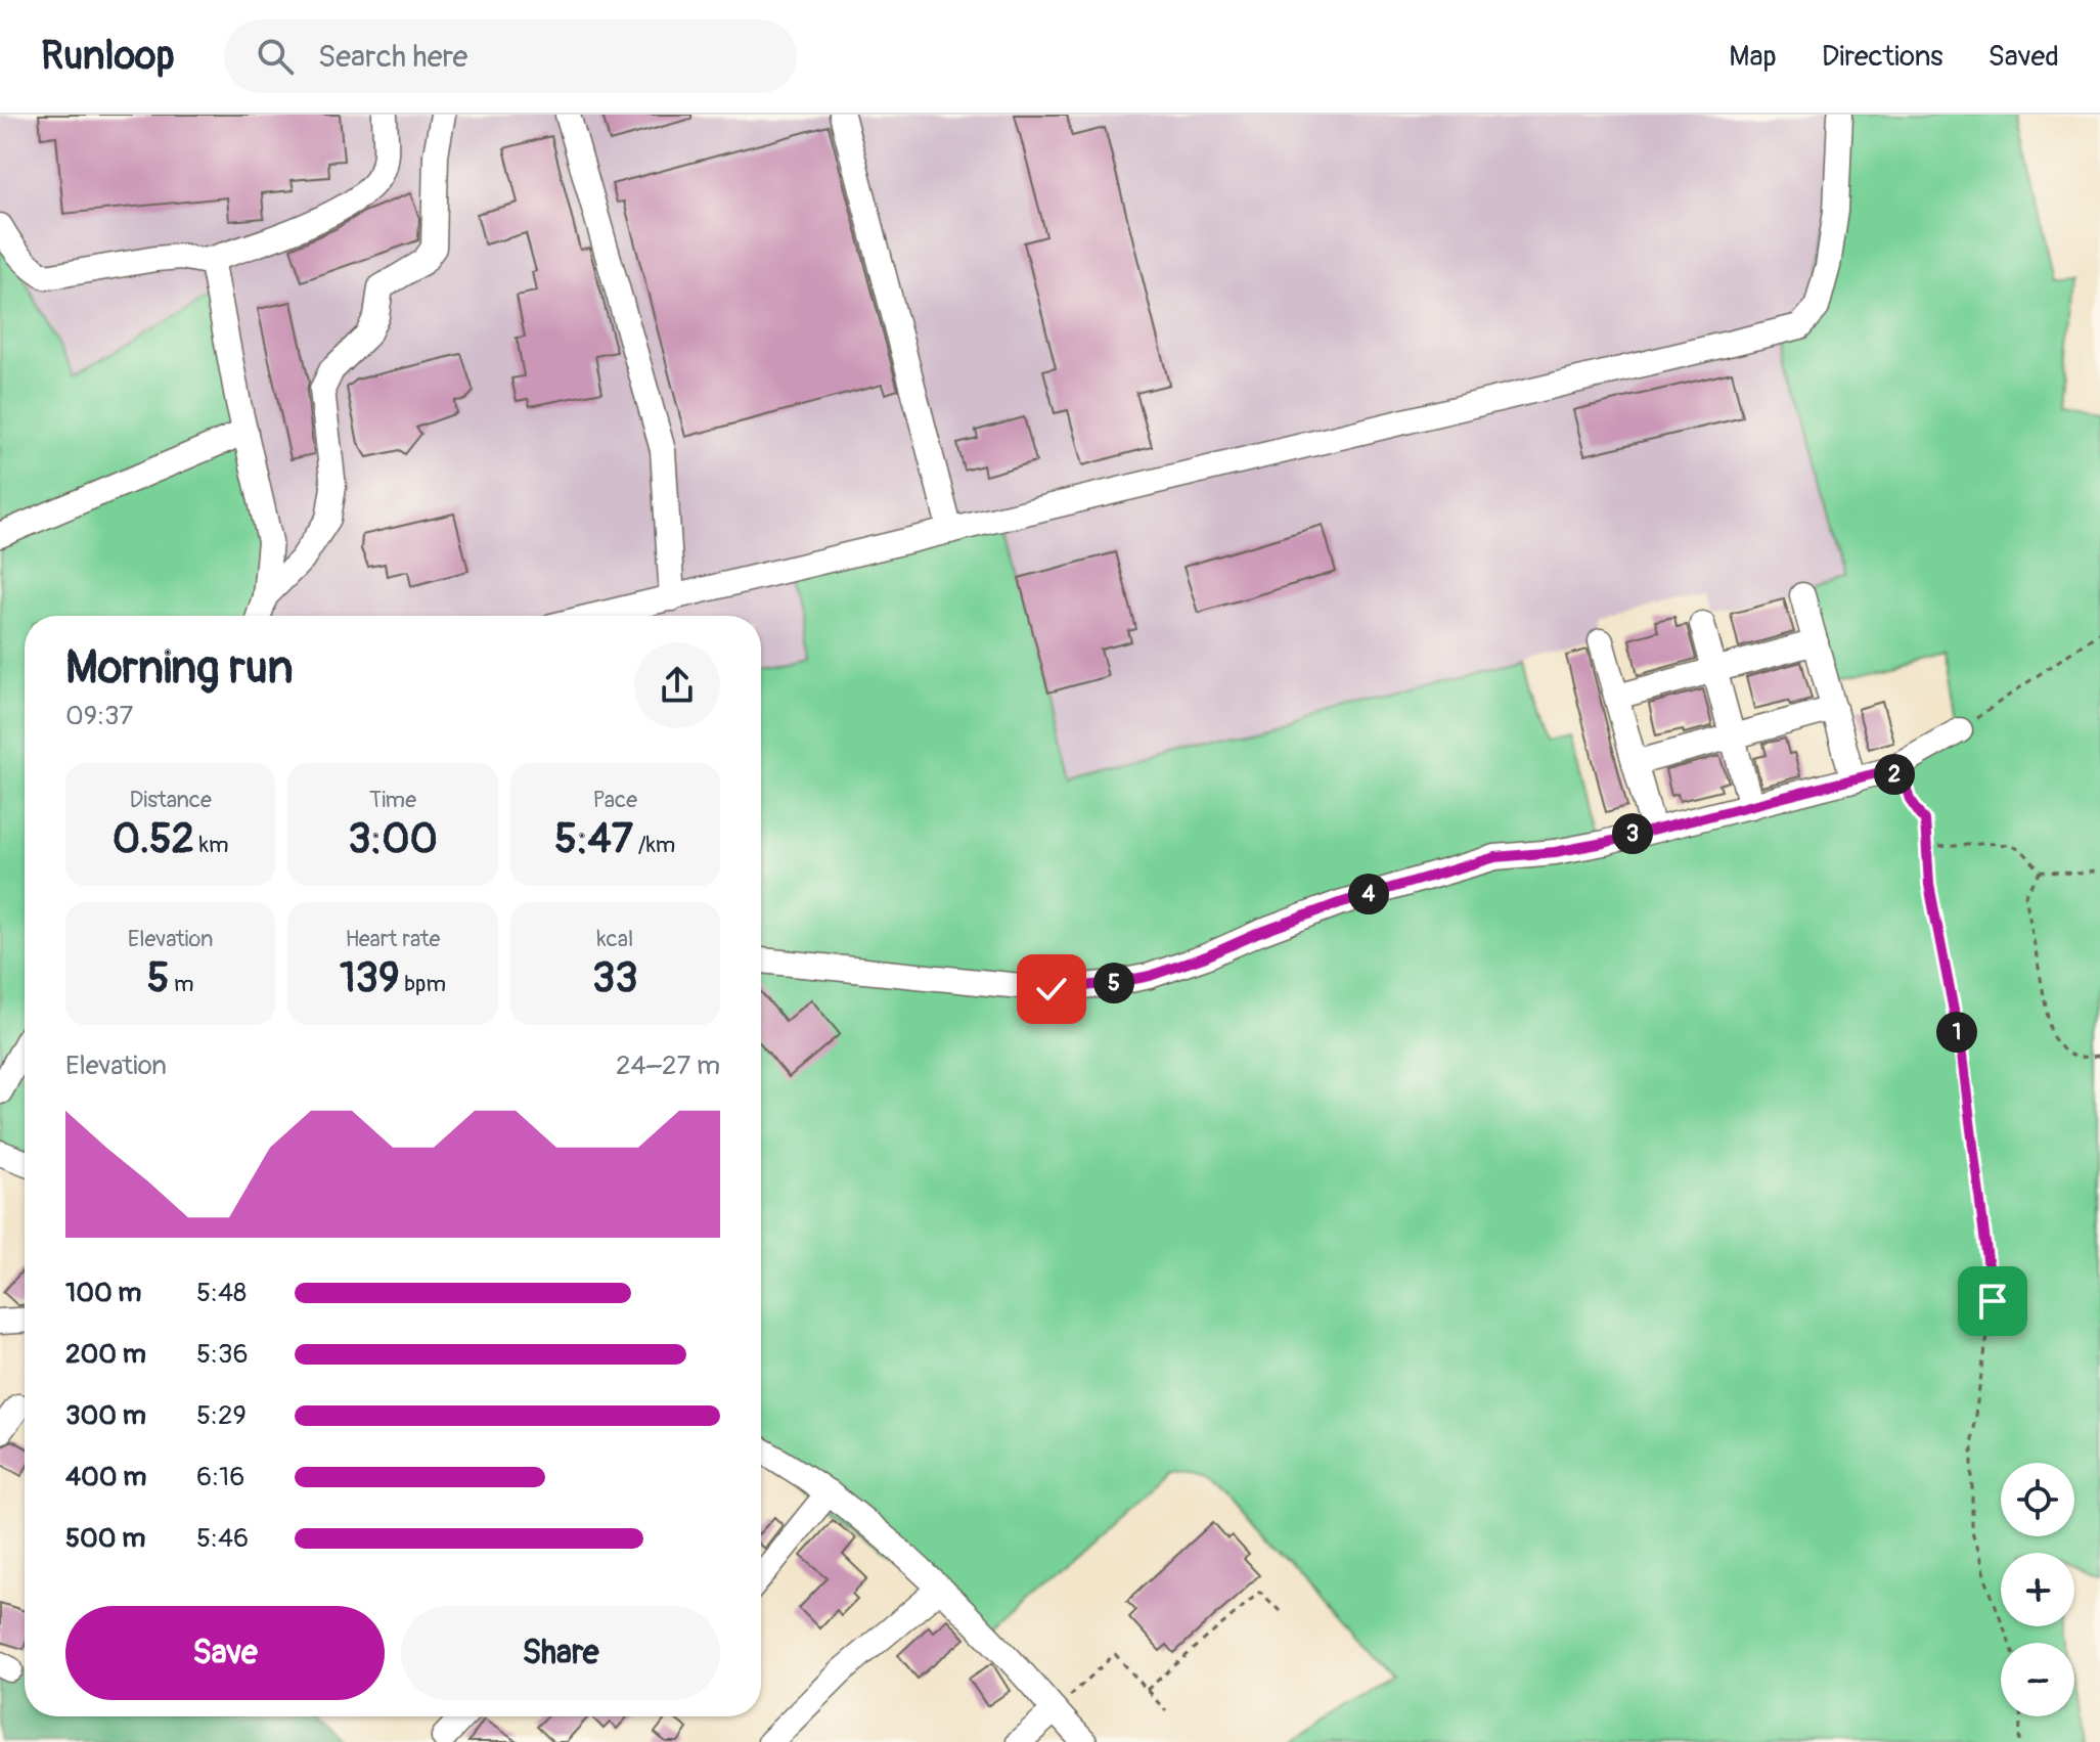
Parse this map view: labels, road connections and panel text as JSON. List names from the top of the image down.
{
  "page": {
    "header": "Runloop",
    "search": "Search here",
    "nav": ["Map", "Directions", "Saved"],
    "heading": ["Morning run", "09:37"],
    "pins": [
      "2",
      "3",
      "4",
      "5",
      "1"
    ],
    "stats": [
      ["Distance", "0.52 km"],
      ["Time", "3:00"],
      ["Pace", "5:47 /km"],
      ["Elevation", "5 m"],
      ["Heart rate", "139 bpm"],
      ["kcal", "33"]
    ],
    "chart": ["Elevation", "24–27 m"],
    "list": [
      {
        "name": "100 m",
        "note": "5:48"
      },
      {
        "name": "200 m",
        "note": "5:36"
      },
      {
        "name": "300 m",
        "note": "5:29"
      },
      {
        "name": "400 m",
        "note": "6:16"
      },
      {
        "name": "500 m",
        "note": "5:46"
      }
    ],
    "map_buttons": ["+", "−"],
    "buttons": ["Save", "Share"]
  }
}
